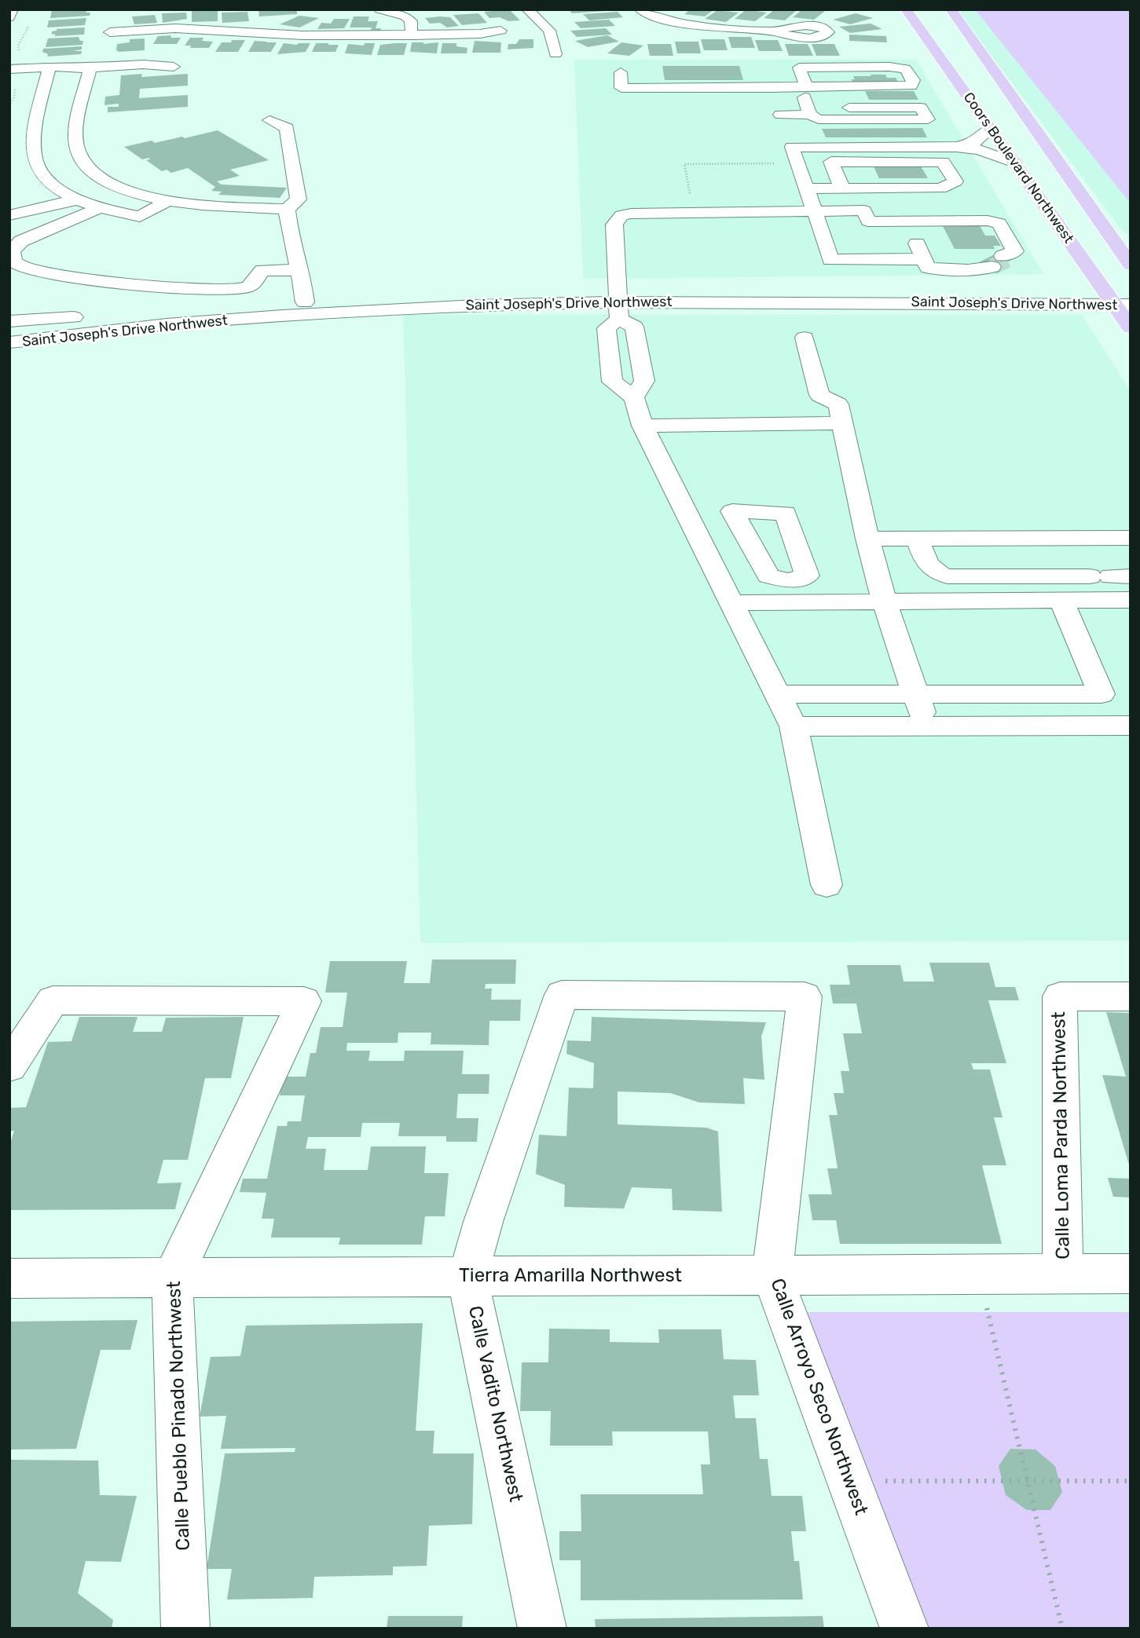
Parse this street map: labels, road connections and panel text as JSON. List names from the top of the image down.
{
  "streets": {
    "main road": ["Coors Boulevard Northwest"],
    "street": [
      "Saint Joseph's Drive Northwest",
      "Calle Loma Parda Northwest",
      "Tierra Amarilla Northwest",
      "Calle Arroyo Seco Northwest",
      "Calle Vadito Northwest",
      "Calle Pueblo Pinado Northwest"
    ]
  },
  "crossings": [
    ["Coors Boulevard Northwest", "Saint Joseph's Drive Northwest"],
    ["Calle Loma Parda Northwest", "Tierra Amarilla Northwest"],
    ["Tierra Amarilla Northwest", "Calle Arroyo Seco Northwest"],
    ["Tierra Amarilla Northwest", "Calle Vadito Northwest"],
    ["Tierra Amarilla Northwest", "Calle Pueblo Pinado Northwest"],
    ["Calle Arroyo Seco Northwest", "Calle Vadito Northwest"]
  ]
}
